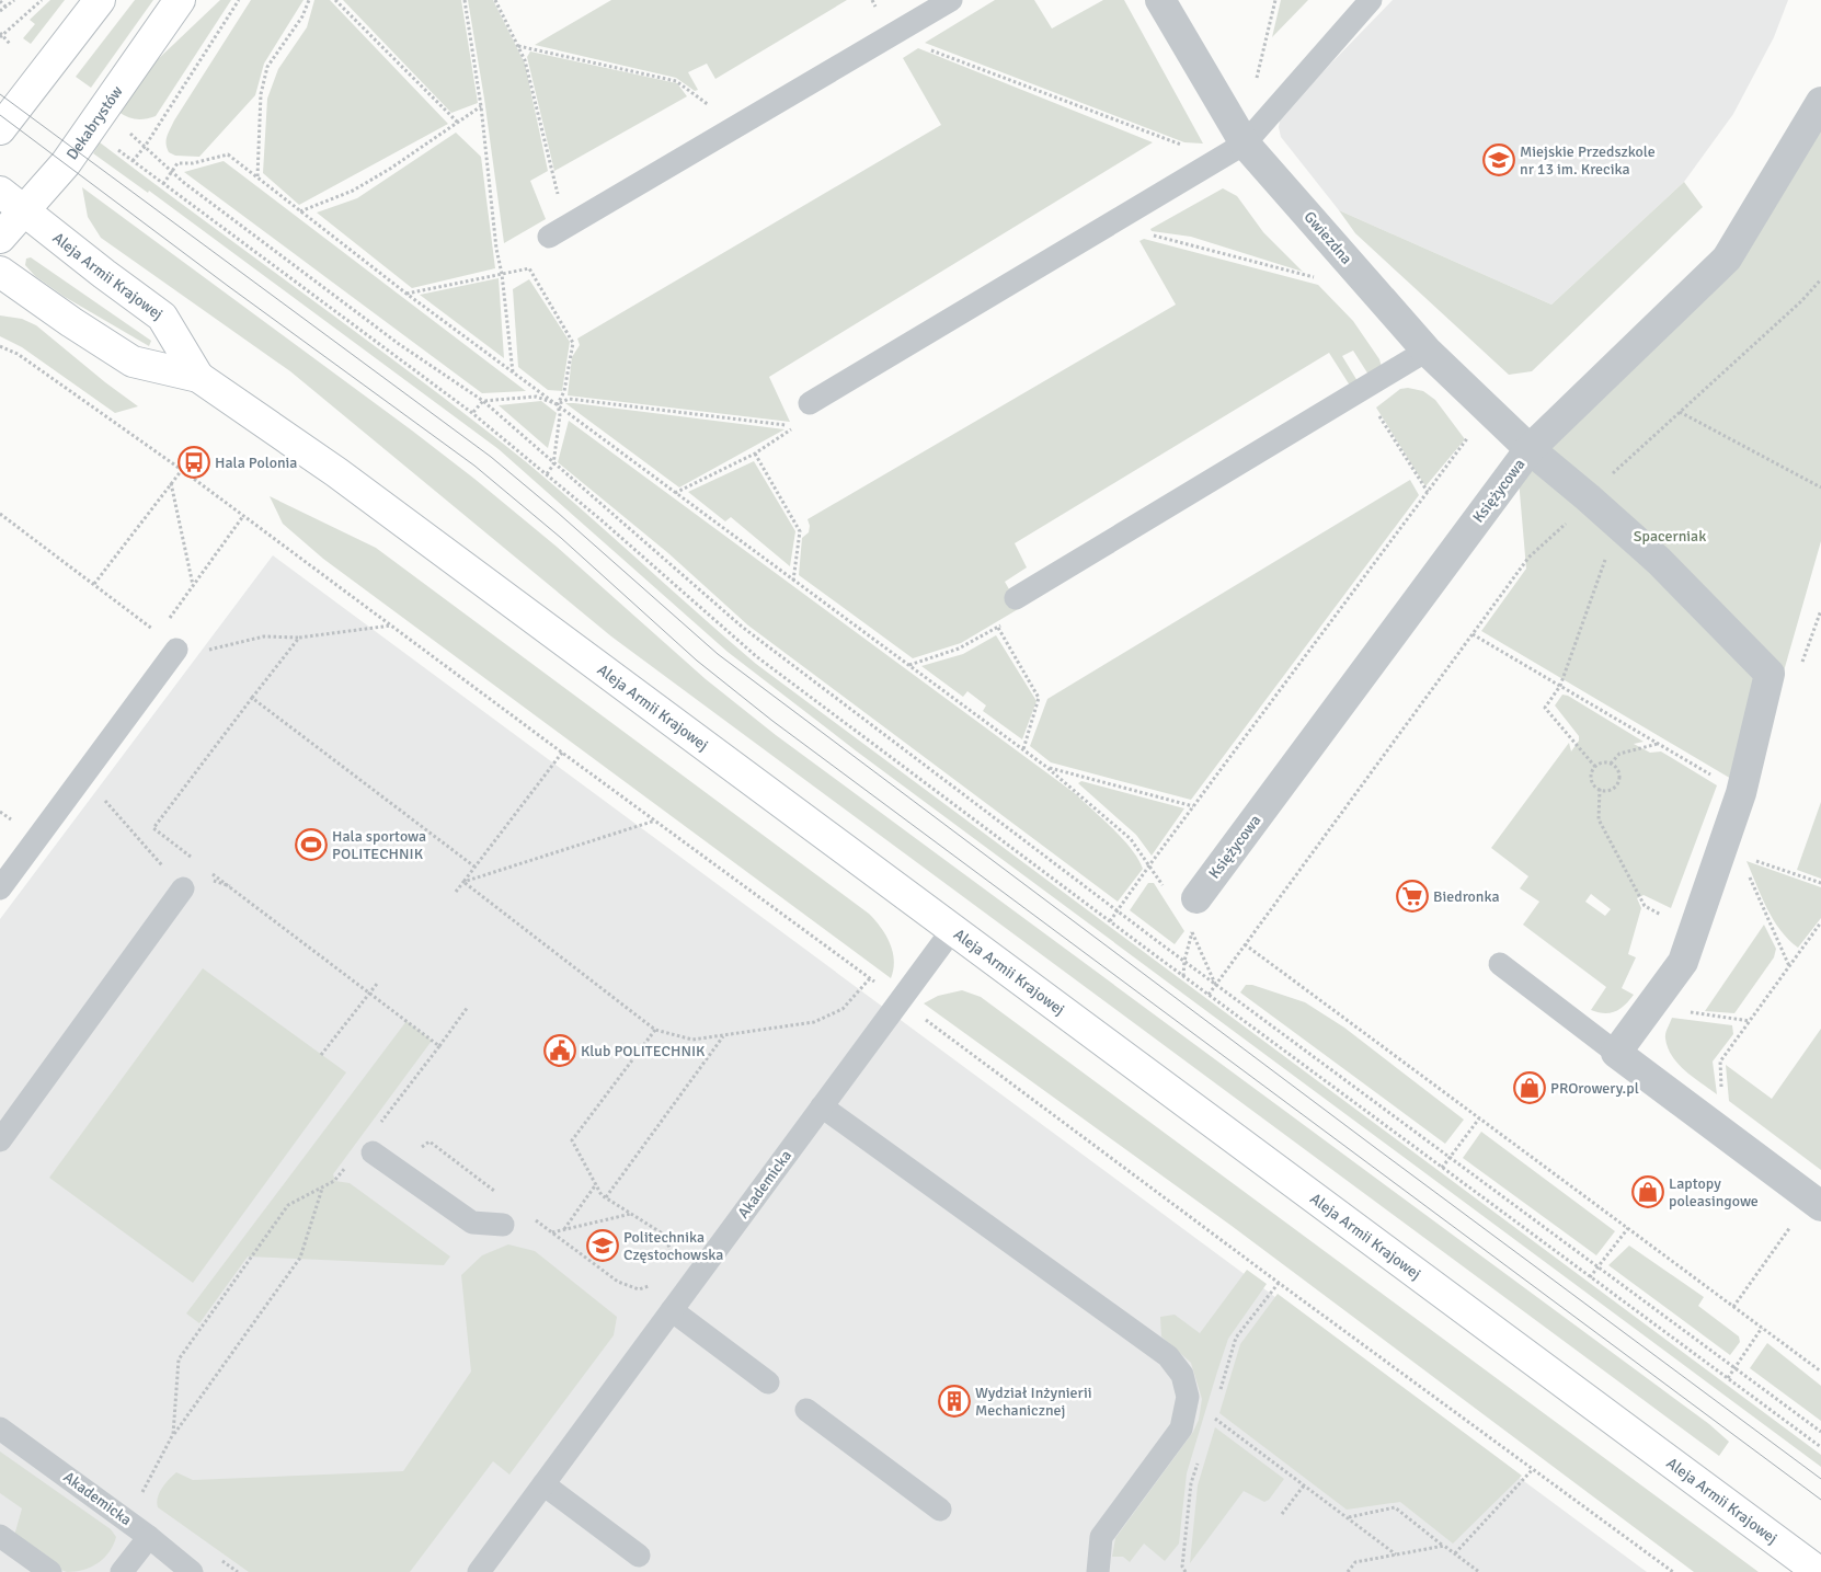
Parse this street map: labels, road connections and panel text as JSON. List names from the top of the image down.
{
  "streets": {
    "main road": ["Dekabrystów", "Aleja Armii Krajowej"],
    "street": ["Gwiezdna", "Księżycowa"],
    "lane": ["Akademicka"]
  },
  "crossings": [
    ["Dekabrystów", "Aleja Armii Krajowej"],
    ["Gwiezdna", "Księżycowa"],
    ["Aleja Armii Krajowej", "Akademicka"]
  ],
  "parks": ["Spacerniak"],
  "places": {
    "school or university": ["Miejskie Przedszkole nr 13 im. Krecika", "Politechnika Częstochowska"],
    "bus stop": ["Hala Polonia"],
    "sports": ["Hala sportowa POLITECHNIK"],
    "supermarket": ["Biedronka"],
    "public building": ["Klub POLITECHNIK"],
    "shop": ["PROrowery.pl", "Laptopy poleasingowe"],
    "building": ["Wydział Inżynierii Mechanicznej"]
  }
}
